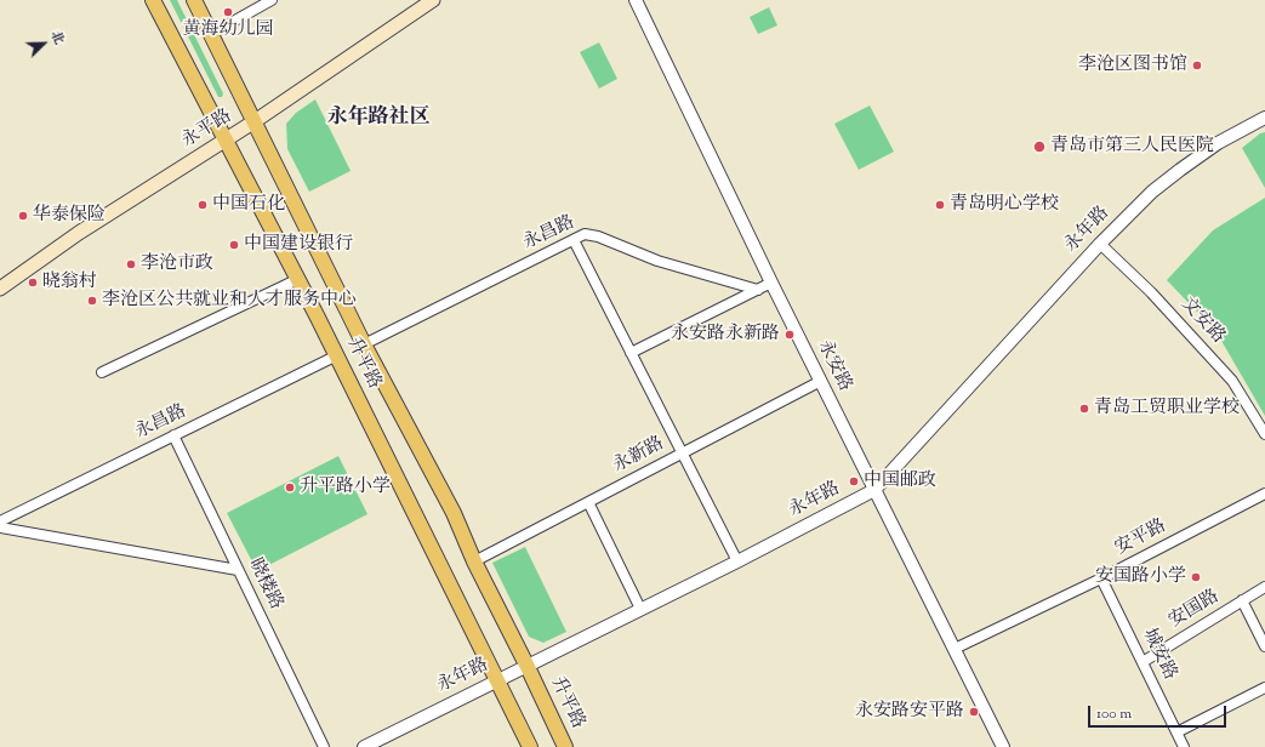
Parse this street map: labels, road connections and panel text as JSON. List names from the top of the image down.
{
  "streets": {
    "main road": ["永平路", "升平路"],
    "street": [
      "永年路",
      "永昌路",
      "文安路",
      "永安路",
      "永新路",
      "安平路",
      "晓楼路",
      "安国路",
      "城安路"
    ]
  },
  "crossings": [
    ["永平路", "升平路"],
    ["永年路", "文安路"],
    ["永年路", "升平路"],
    ["永年路", "永安路"],
    ["永昌路", "升平路"],
    ["永昌路", "晓楼路"],
    ["升平路", "永新路"],
    ["永安路", "永新路"],
    ["永安路", "安平路"],
    ["安平路", "城安路"],
    ["安国路", "城安路"]
  ],
  "districts": ["永年路社区"],
  "places": [
    "黄海幼儿园",
    "李沧区图书馆",
    "青岛市第三人民医院",
    "中国石化",
    "青岛明心学校",
    "华泰保险",
    "中国建设银行",
    "李沧市政",
    "晓翁村",
    "李沧区公共就业和人才服务中心",
    "永安路永新路",
    "青岛工贸职业学校",
    "中国邮政",
    "升平路小学",
    "安国路小学",
    "永安路安平路"
  ],
  "scale_bar": "100 m",
  "north": "top right"
}
